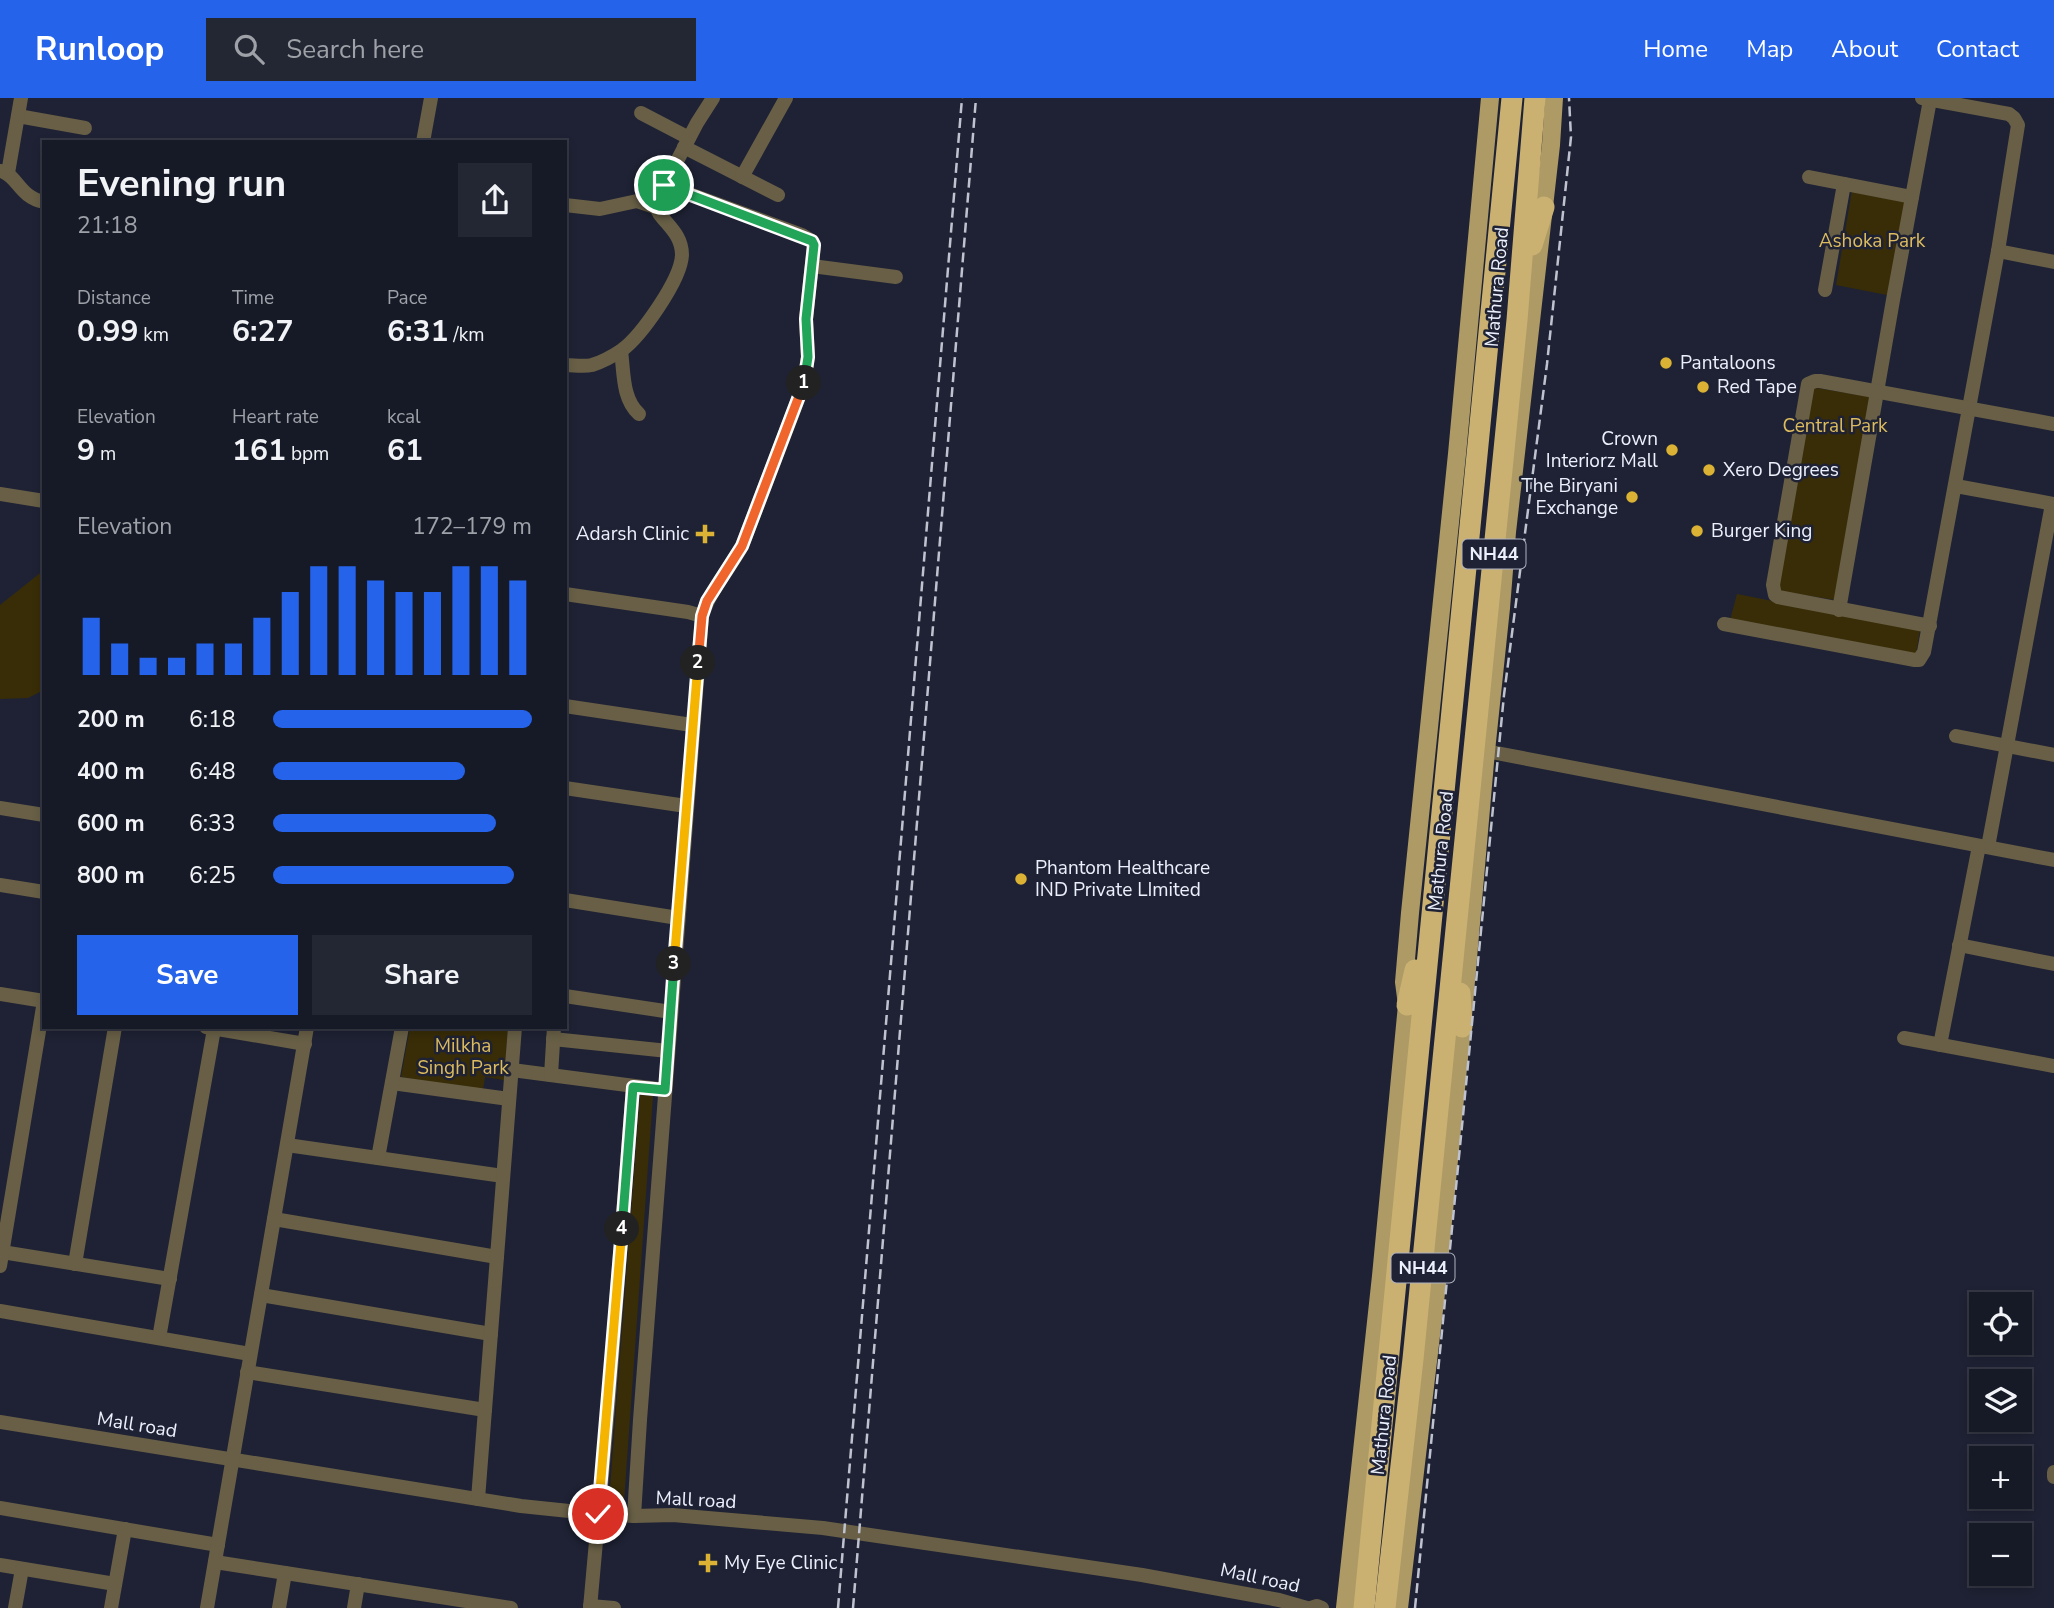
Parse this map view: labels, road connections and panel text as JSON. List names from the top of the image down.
{
  "streets": {
    "highway": ["Mathura Road", "NH44"],
    "street": ["Mall road"]
  },
  "parks": ["Ashoka Park", "Central Park", "Milkha Singh Park"],
  "places": {
    "other": [
      "Pantaloons",
      "Red Tape",
      "Crown Interiorz Mall",
      "Xero Degrees",
      "The Biryani Exchange",
      "Burger King",
      "Phantom Healthcare IND Private LImited"
    ],
    "health": ["Adarsh Clinic", "My Eye Clinic"]
  },
  "page": {
    "header": "Runloop",
    "search": "Search here",
    "nav": [
      "Home",
      "Map",
      "About",
      "Contact"
    ],
    "heading": ["Evening run", "21:18"],
    "stats": [
      ["Distance", "0.99 km"],
      ["Time", "6:27"],
      ["Pace", "6:31 /km"],
      ["Elevation", "9 m"],
      ["Heart rate", "161 bpm"],
      ["kcal", "61"]
    ],
    "pins": [
      "1",
      "2",
      "3",
      "4"
    ],
    "chart": ["Elevation", "172–179 m"],
    "list": [
      {
        "name": "200 m",
        "note": "6:18"
      },
      {
        "name": "400 m",
        "note": "6:48"
      },
      {
        "name": "600 m",
        "note": "6:33"
      },
      {
        "name": "800 m",
        "note": "6:25"
      }
    ],
    "buttons": ["Save", "Share"],
    "map_buttons": ["+", "−"]
  }
}
